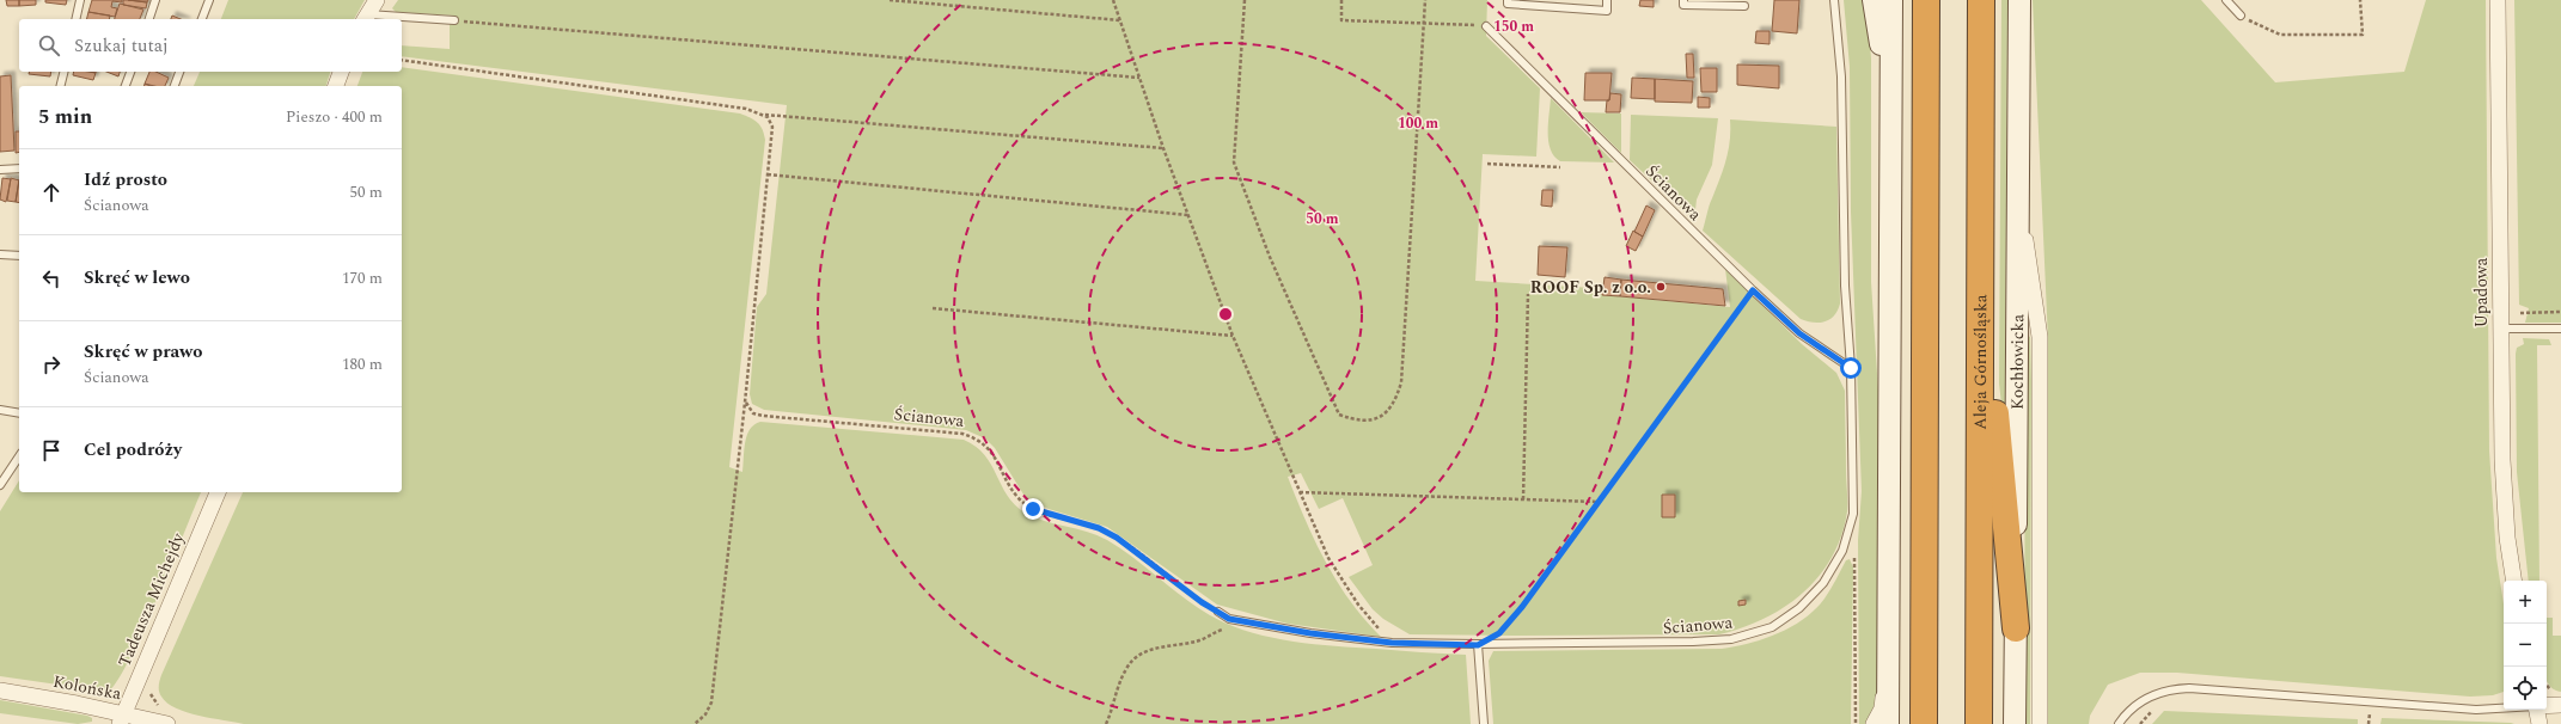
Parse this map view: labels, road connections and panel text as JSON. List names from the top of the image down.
{
  "streets": {
    "highway": ["Aleja Górnośląska"],
    "main road": ["Kochłowicka"],
    "street": ["Upadowa", "Tadeusza Michejdy", "Kolońska"],
    "lane": ["Ścianowa"]
  },
  "crossings": [
    ["Tadeusza Michejdy", "Kolońska"]
  ],
  "places": ["ROOF Sp. z o.o."],
  "page": {
    "search": "Szukaj tutaj",
    "heading": ["5 min", "Pieszo · 400 m"],
    "list": [
      ["Idź prosto", "Ścianowa", "50 m"],
      ["Skręć w lewo", "170 m"],
      ["Skręć w prawo", "Ścianowa", "180 m"],
      "Cel podróży"
    ],
    "map_buttons": ["+", "−"]
  },
  "rings": ["150 m", "100 m", "50 m"]
}
